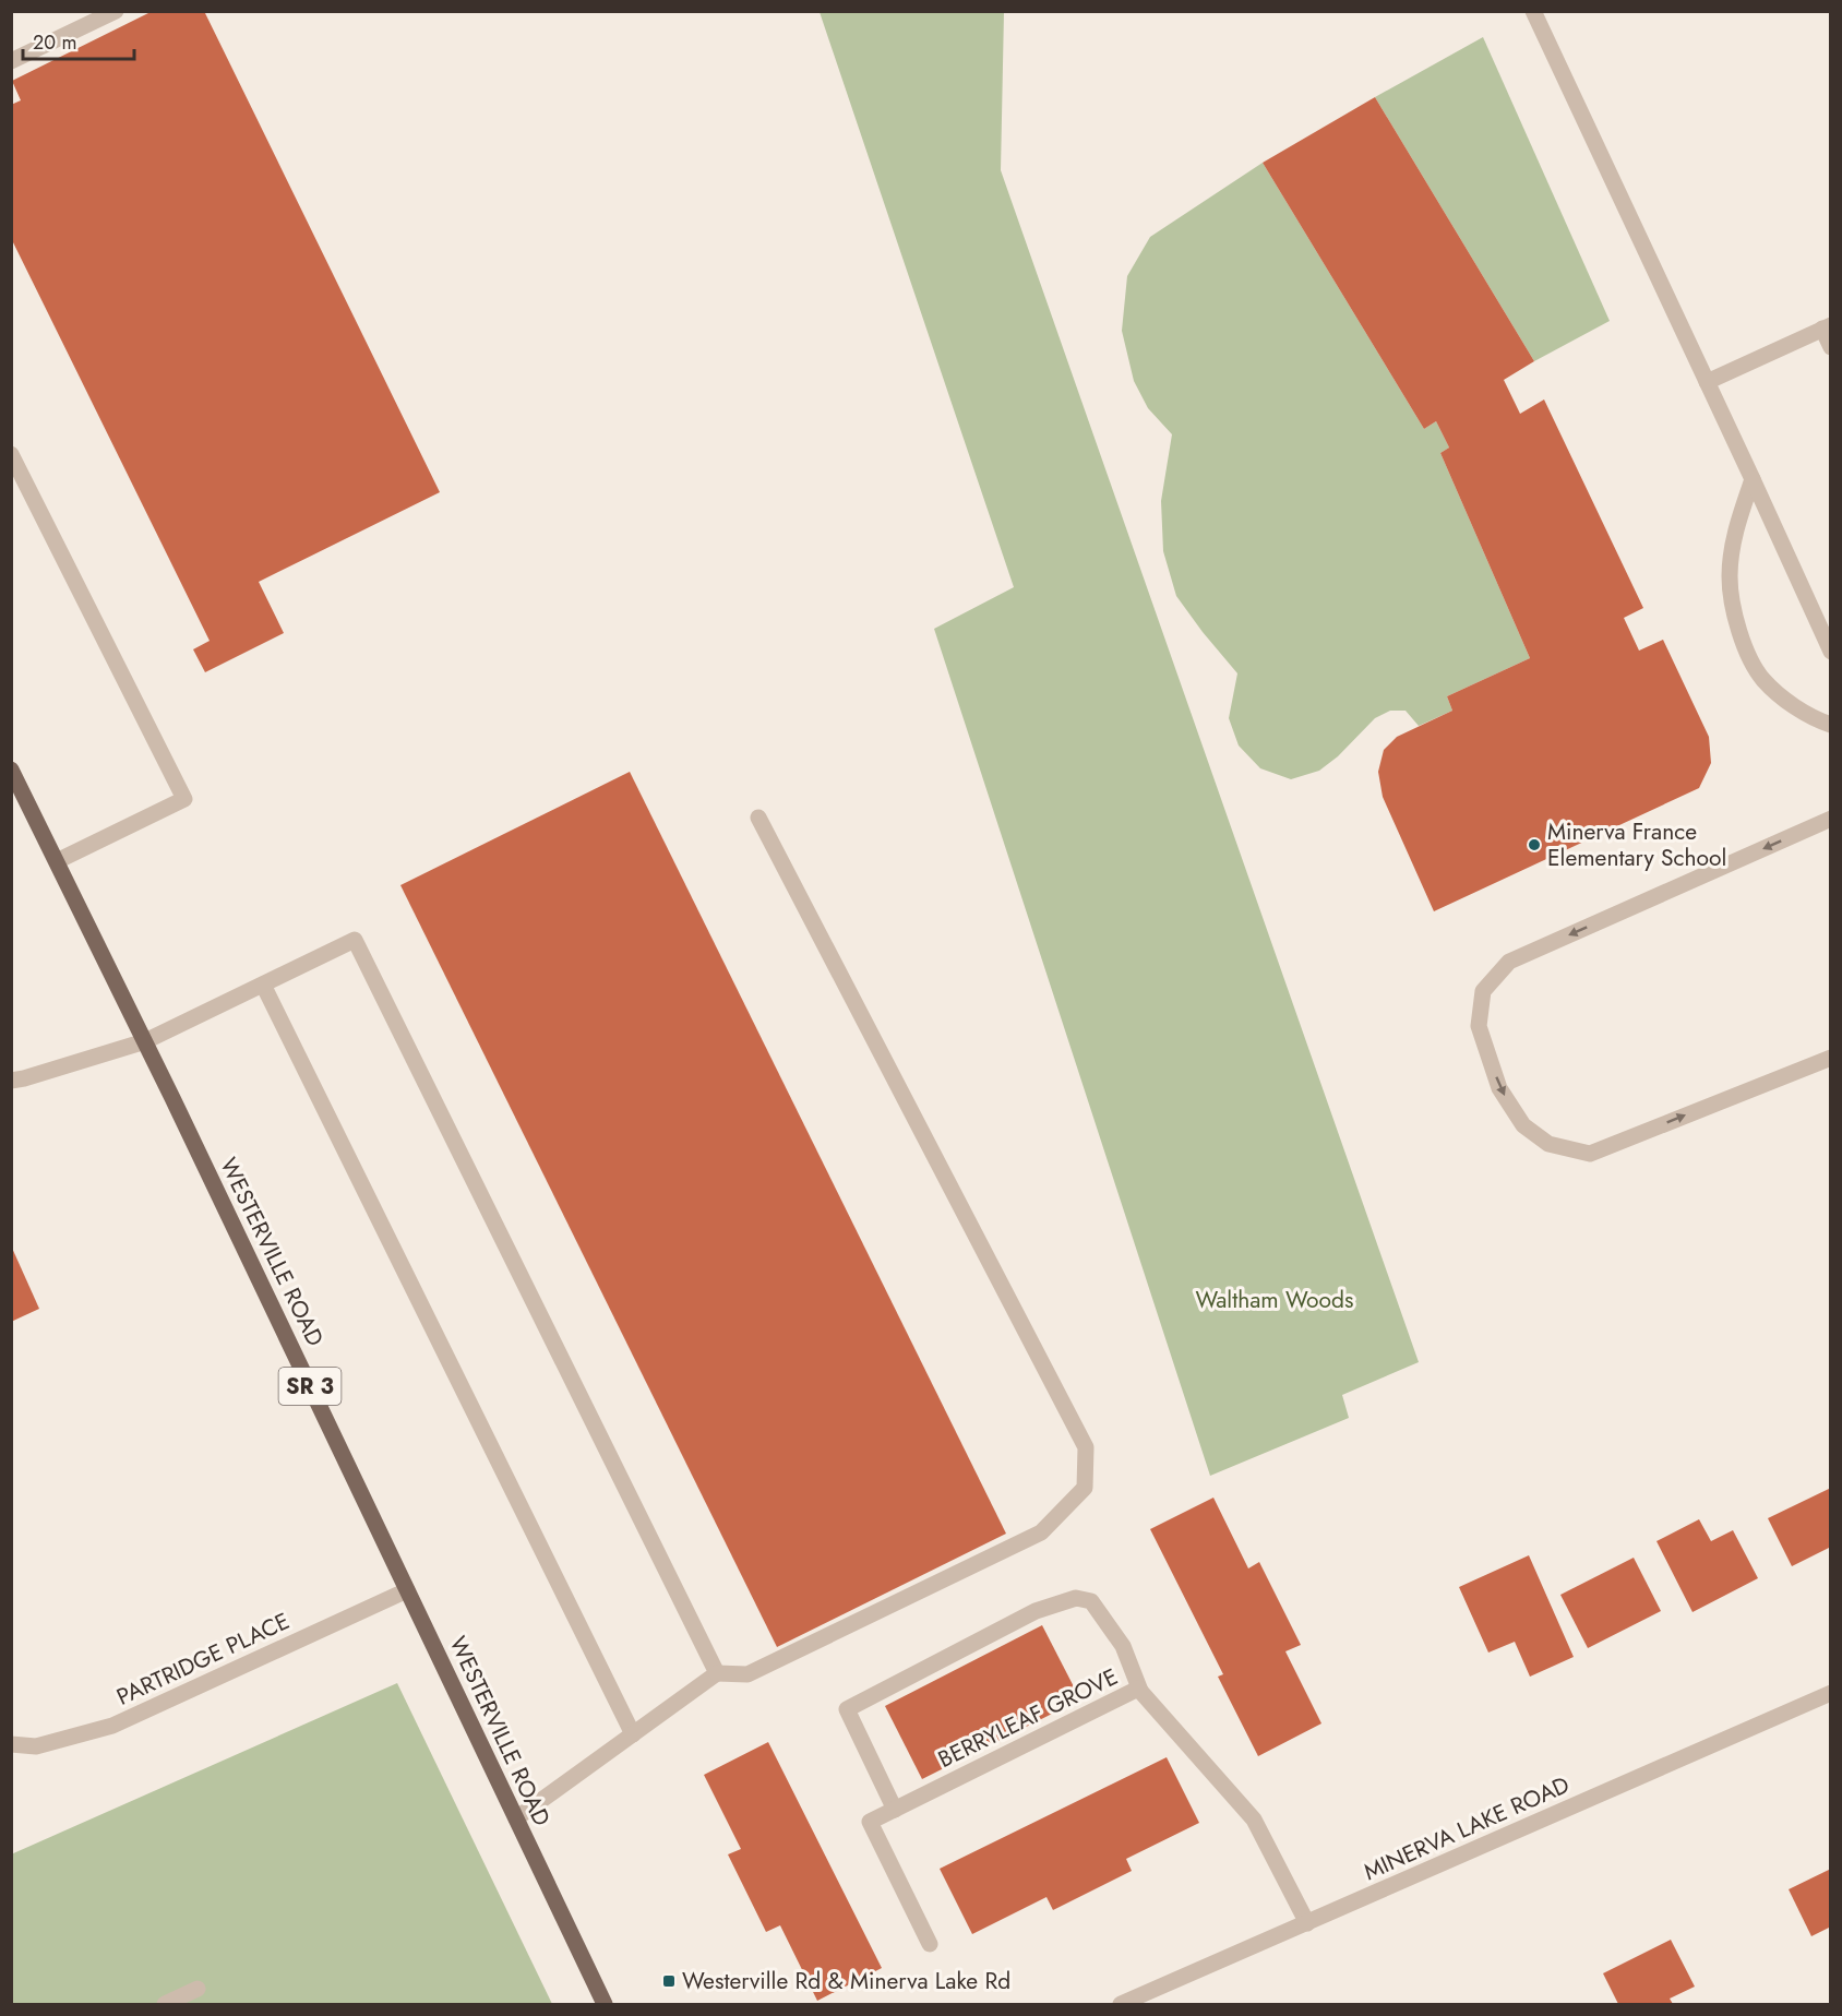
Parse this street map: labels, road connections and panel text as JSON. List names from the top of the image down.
{
  "streets": {
    "main road": ["WESTERVILLE ROAD", "SR 3"],
    "street": ["PARTRIDGE PLACE", "BERRYLEAF GROVE", "MINERVA LAKE ROAD"]
  },
  "crossings": [
    ["WESTERVILLE ROAD", "PARTRIDGE PLACE"],
    ["BERRYLEAF GROVE", "MINERVA LAKE ROAD"]
  ],
  "parks": ["Waltham Woods"],
  "places": {
    "other": ["Minerva France Elementary School"],
    "transit": ["Westerville Rd & Minerva Lake Rd"]
  },
  "scale_bar": "20 m"
}
